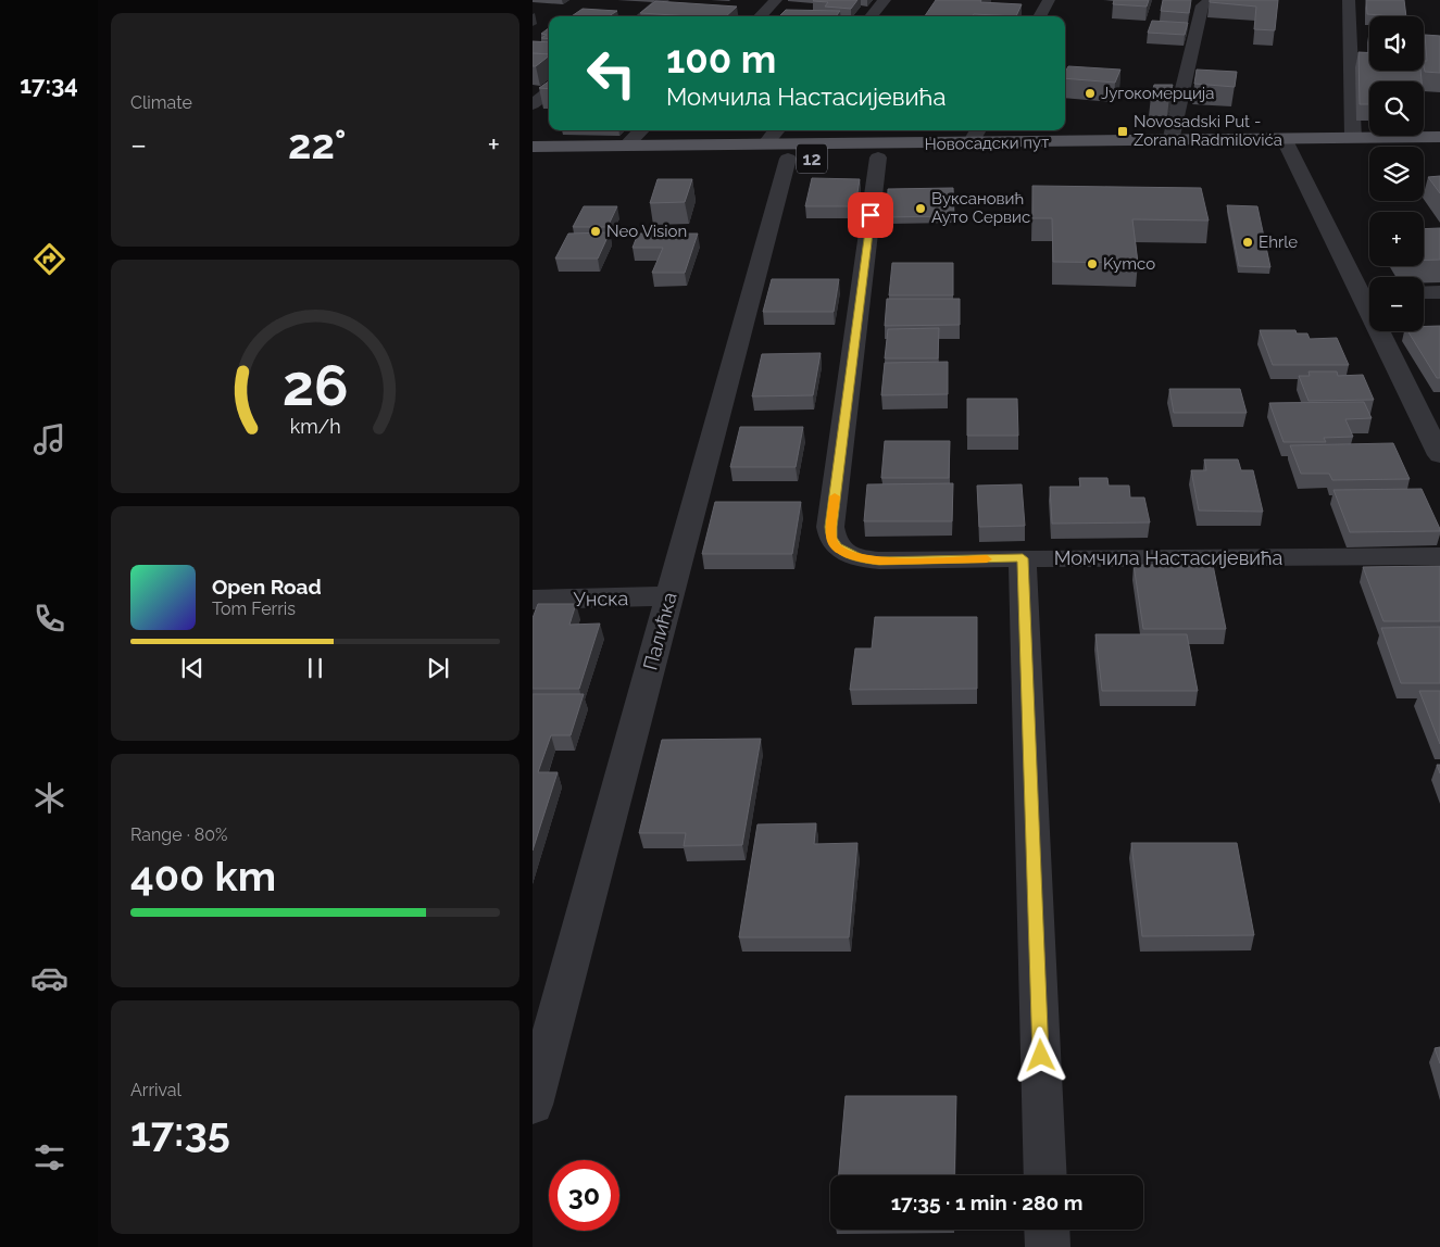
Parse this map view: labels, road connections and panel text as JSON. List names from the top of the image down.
{
  "streets": {
    "main road": ["Новосадски пут", "12"],
    "street": ["Момчила Настасијевића", "Унска", "Палићка"]
  },
  "crossings": [
    ["Новосадски пут", "Момчила Настасијевића"],
    ["Новосадски пут", "Палићка"],
    ["Унска", "Палићка"]
  ],
  "places": {
    "other": [
      "Југокомерција",
      "Вуксановић Ауто Сервис",
      "Neo Vision",
      "Ehrle",
      "Kymco"
    ],
    "transit": ["Novosadski Put - Zorana Radmilovića"]
  },
  "page": {
    "tabs": "17:34",
    "tile": [
      "Climate",
      ["Range · 80%", "400 km"],
      ["Arrival", "17:35"]
    ],
    "map_buttons": ["+", "−"],
    "turn": ["100 m", "Момчила Настасијевића"],
    "heat": ["−", "22°", "+"],
    "song": ["Open Road", "Tom Ferris"],
    "limit": "30",
    "trip": "17:35 · 1 min · 280 m",
    "gauge": ["26", "km/h"]
  }
}
